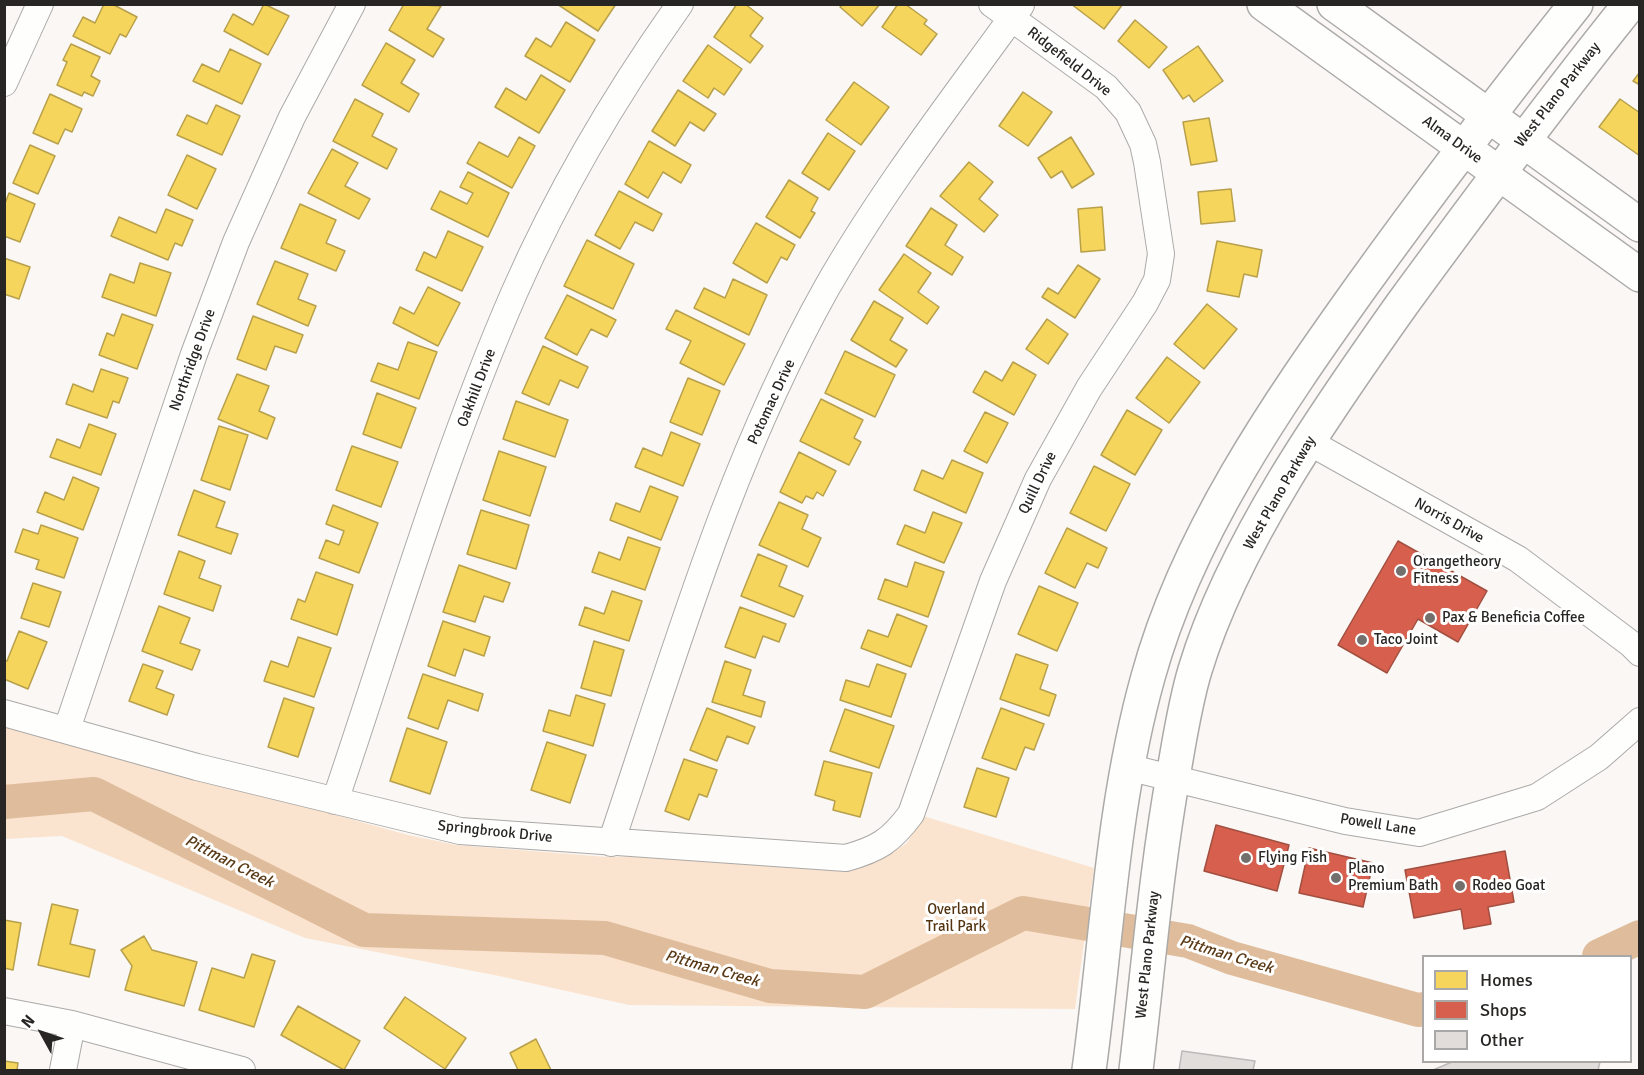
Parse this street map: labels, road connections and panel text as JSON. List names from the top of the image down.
{
  "streets": {
    "main road": ["West Plano Parkway", "Alma Drive"],
    "street": [
      "Ridgefield Drive",
      "Northridge Drive",
      "Oakhill Drive",
      "Potomac Drive",
      "Quill Drive",
      "Norris Drive",
      "Powell Lane",
      "Springbrook Drive"
    ]
  },
  "crossings": [
    ["Ridgefield Drive", "Potomac Drive"],
    ["Ridgefield Drive", "Quill Drive"],
    ["West Plano Parkway", "Alma Drive"],
    ["West Plano Parkway", "Norris Drive"],
    ["West Plano Parkway", "Powell Lane"],
    ["Northridge Drive", "Springbrook Drive"],
    ["Oakhill Drive", "Springbrook Drive"],
    ["Potomac Drive", "Springbrook Drive"],
    ["Quill Drive", "Springbrook Drive"]
  ],
  "water": ["Pittman Creek"],
  "parks": ["Overland Trail Park"],
  "places": [
    "Orangetheory Fitness",
    "Pax & Beneficia Coffee",
    "Taco Joint",
    "Flying Fish",
    "Plano Premium Bath",
    "Rodeo Goat"
  ],
  "legend": ["Homes", "Shops", "Other"],
  "north": "top left"
}
